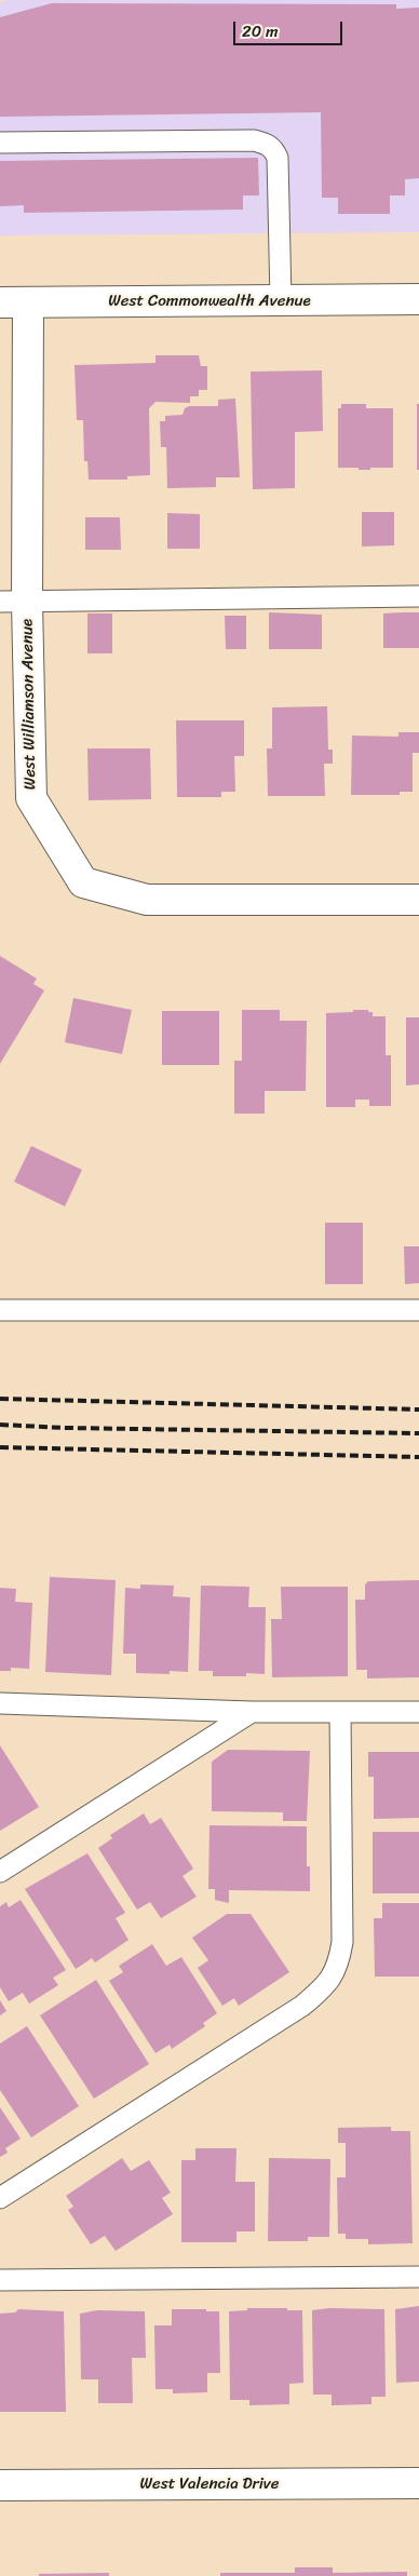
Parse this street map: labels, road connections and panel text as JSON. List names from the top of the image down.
{
  "streets": {
    "street": ["West Commonwealth Avenue", "West Williamson Avenue", "West Valencia Drive"]
  },
  "crossings": [
    ["West Commonwealth Avenue", "West Williamson Avenue"]
  ],
  "scale_bar": "20 m"
}
